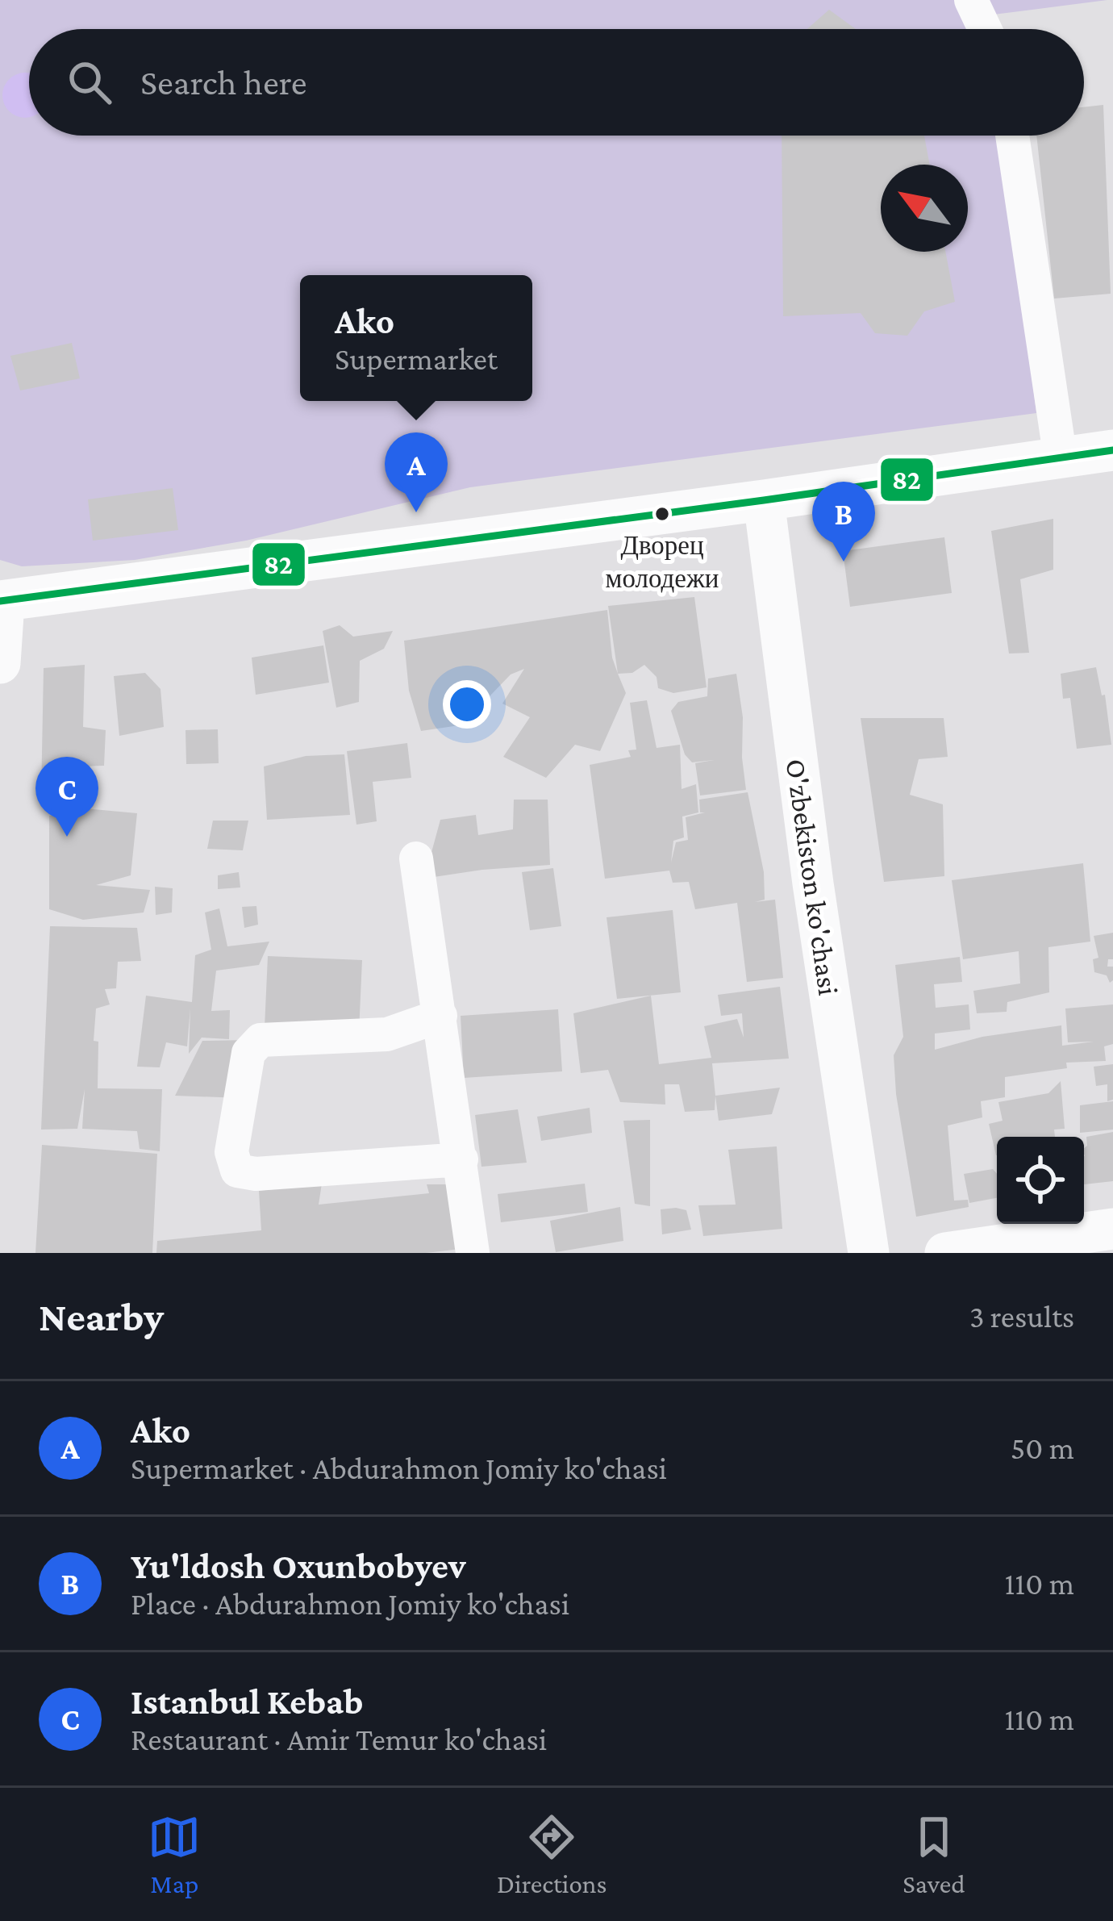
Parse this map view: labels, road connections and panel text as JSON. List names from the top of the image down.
{
  "streets": {
    "main road": ["O'zbekiston ko'chasi"]
  },
  "places": ["Дворец молодежи"],
  "lines": ["transit line 82"],
  "north": "top left",
  "page": {
    "search": "Search here",
    "popup": ["Ako", "Supermarket"],
    "pins": ["A", "B", "C"],
    "heading": ["Nearby", "3 results"],
    "list": [
      {
        "mark": "A",
        "name": "Ako",
        "note": "Supermarket · Abdurahmon Jomiy ko'chasi",
        "value": "50 m"
      },
      {
        "mark": "B",
        "name": "Yu'ldosh Oxunbobyev",
        "note": "Place · Abdurahmon Jomiy ko'chasi",
        "value": "110 m"
      },
      {
        "mark": "C",
        "name": "Istanbul Kebab",
        "note": "Restaurant · Amir Temur ko'chasi",
        "value": "110 m"
      }
    ],
    "nav": ["Map", "Directions", "Saved"]
  }
}
